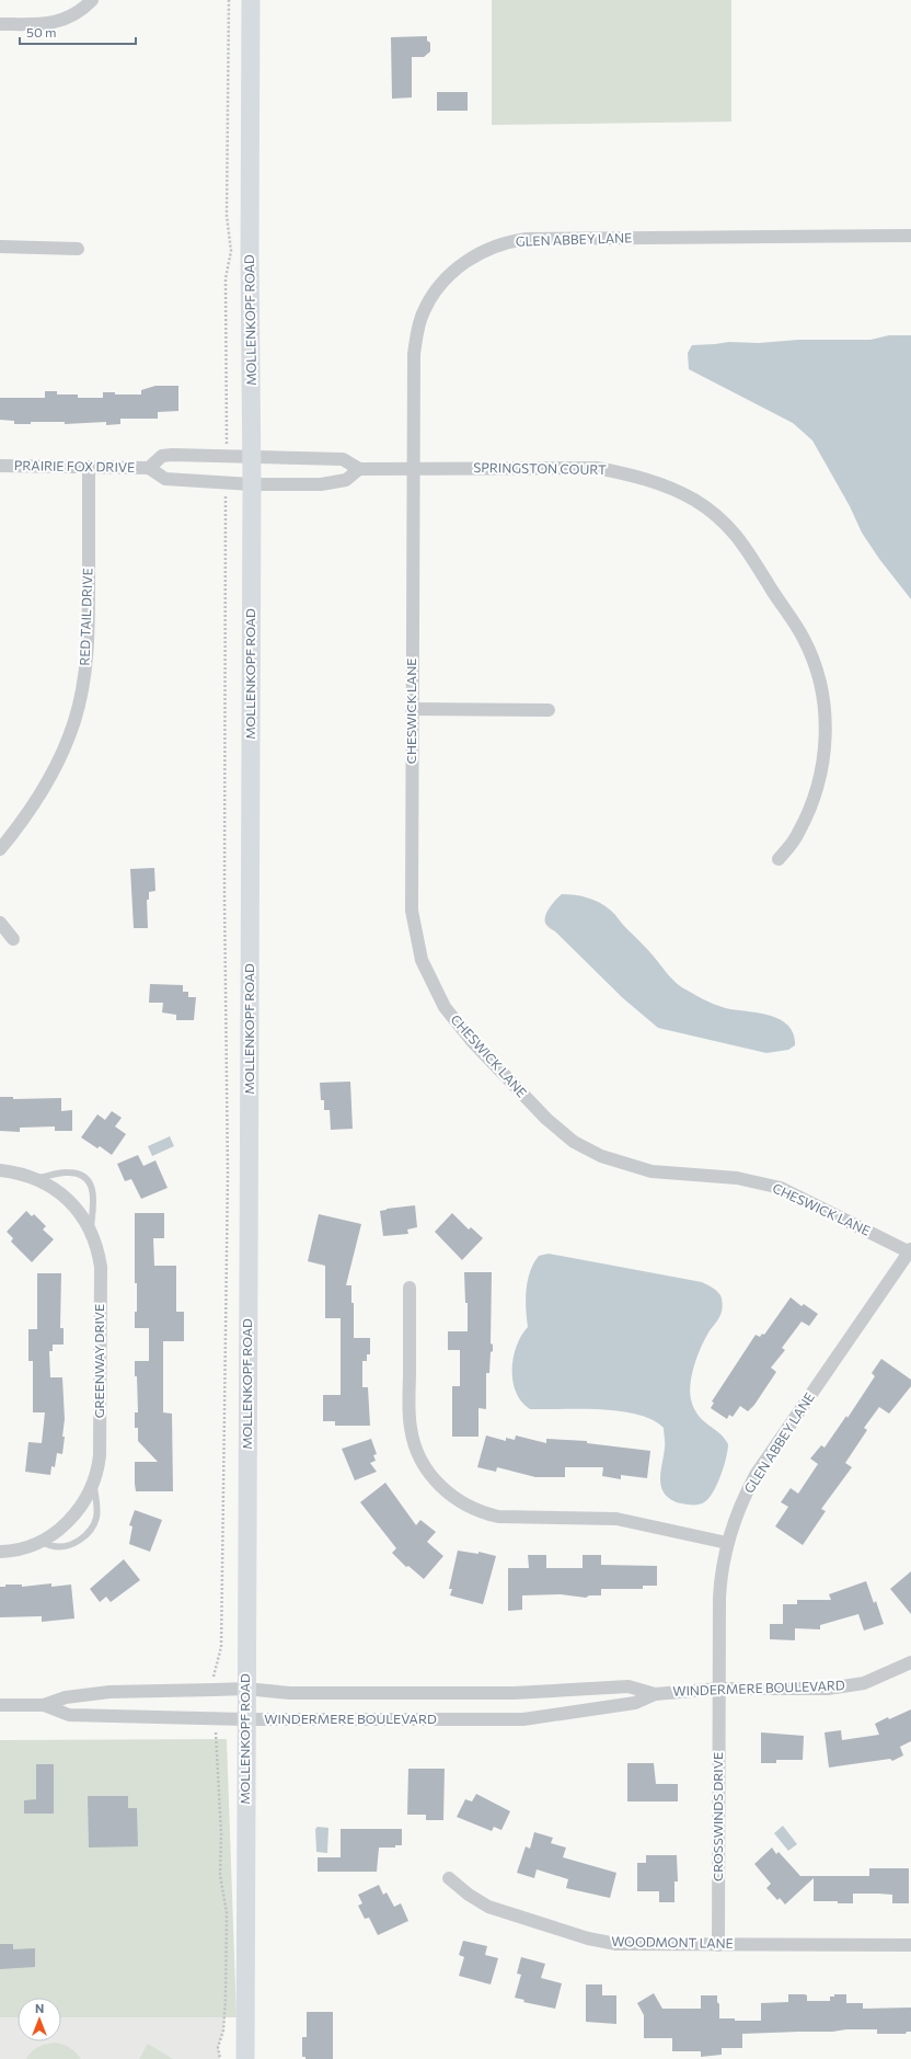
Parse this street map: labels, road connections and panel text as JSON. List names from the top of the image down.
{
  "streets": {
    "street": [
      "GLEN ABBEY LANE",
      "MOLLENKOPF ROAD",
      "PRAIRIE FOX DRIVE",
      "SPRINGSTON COURT",
      "RED TAIL DRIVE",
      "CHESWICK LANE",
      "GREENWAY DRIVE",
      "WINDERMERE BOULEVARD",
      "CROSSWINDS DRIVE",
      "WOODMONT LANE"
    ]
  },
  "crossings": [
    ["GLEN ABBEY LANE", "SPRINGSTON COURT"],
    ["GLEN ABBEY LANE", "CHESWICK LANE"],
    ["GLEN ABBEY LANE", "WINDERMERE BOULEVARD"],
    ["GLEN ABBEY LANE", "CROSSWINDS DRIVE"],
    ["MOLLENKOPF ROAD", "PRAIRIE FOX DRIVE"],
    ["MOLLENKOPF ROAD", "SPRINGSTON COURT"],
    ["MOLLENKOPF ROAD", "WINDERMERE BOULEVARD"],
    ["PRAIRIE FOX DRIVE", "SPRINGSTON COURT"],
    ["PRAIRIE FOX DRIVE", "RED TAIL DRIVE"],
    ["SPRINGSTON COURT", "CHESWICK LANE"],
    ["WINDERMERE BOULEVARD", "CROSSWINDS DRIVE"],
    ["CROSSWINDS DRIVE", "WOODMONT LANE"]
  ],
  "scale_bar": "50 m",
  "north": "top"
}
